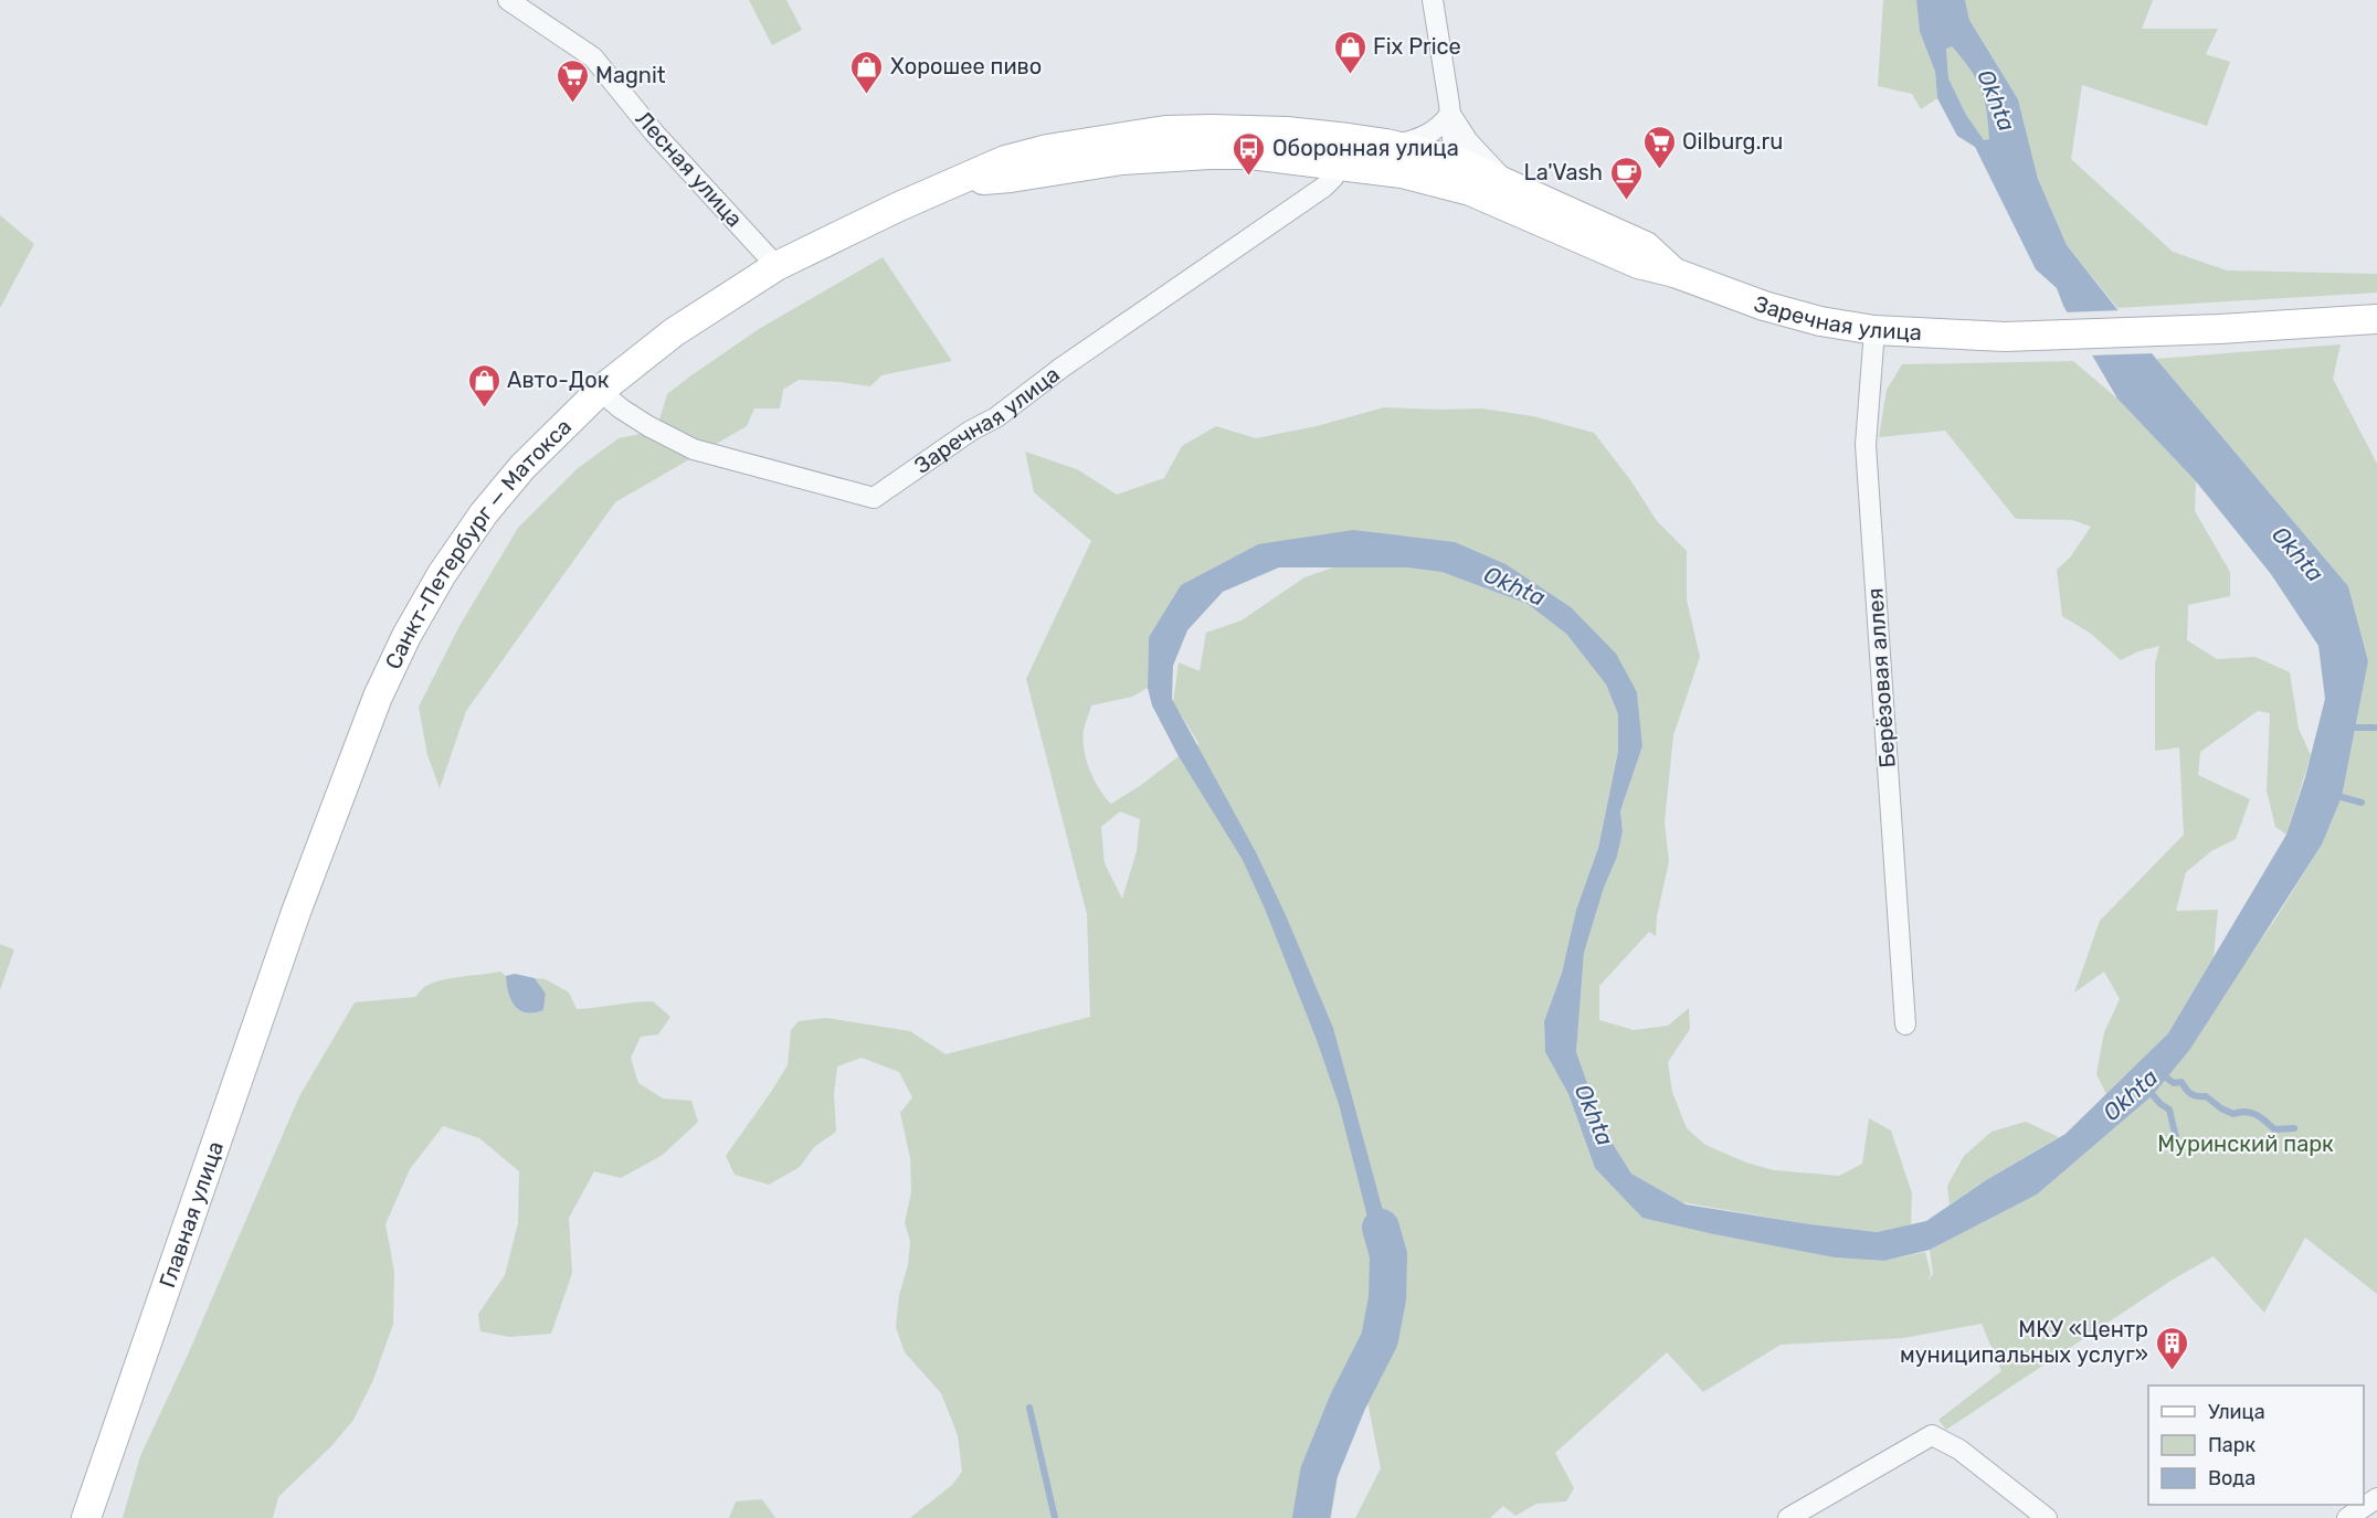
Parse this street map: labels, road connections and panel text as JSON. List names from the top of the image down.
{
  "streets": {
    "main road": ["Заречная улица", "Санкт-Петербург — Матокса", "Главная улица"],
    "street": ["Лесная улица", "Берёзовая аллея"]
  },
  "crossings": [
    ["Лесная улица", "Санкт-Петербург — Матокса"],
    ["Заречная улица", "Санкт-Петербург — Матокса"],
    ["Заречная улица", "Берёзовая аллея"],
    ["Санкт-Петербург — Матокса", "Главная улица"]
  ],
  "water": ["Okhta"],
  "parks": ["Муринский парк"],
  "places": {
    "shop": ["Fix Price", "Хорошее пиво", "Авто-Док"],
    "supermarket": ["Magnit", "Oilburg.ru"],
    "bus stop": ["Оборонная улица"],
    "cafe": ["La'Vash"],
    "building": ["МКУ «Центр муниципальных услуг»"]
  },
  "legend": ["Улица", "Парк", "Вода"]
}
